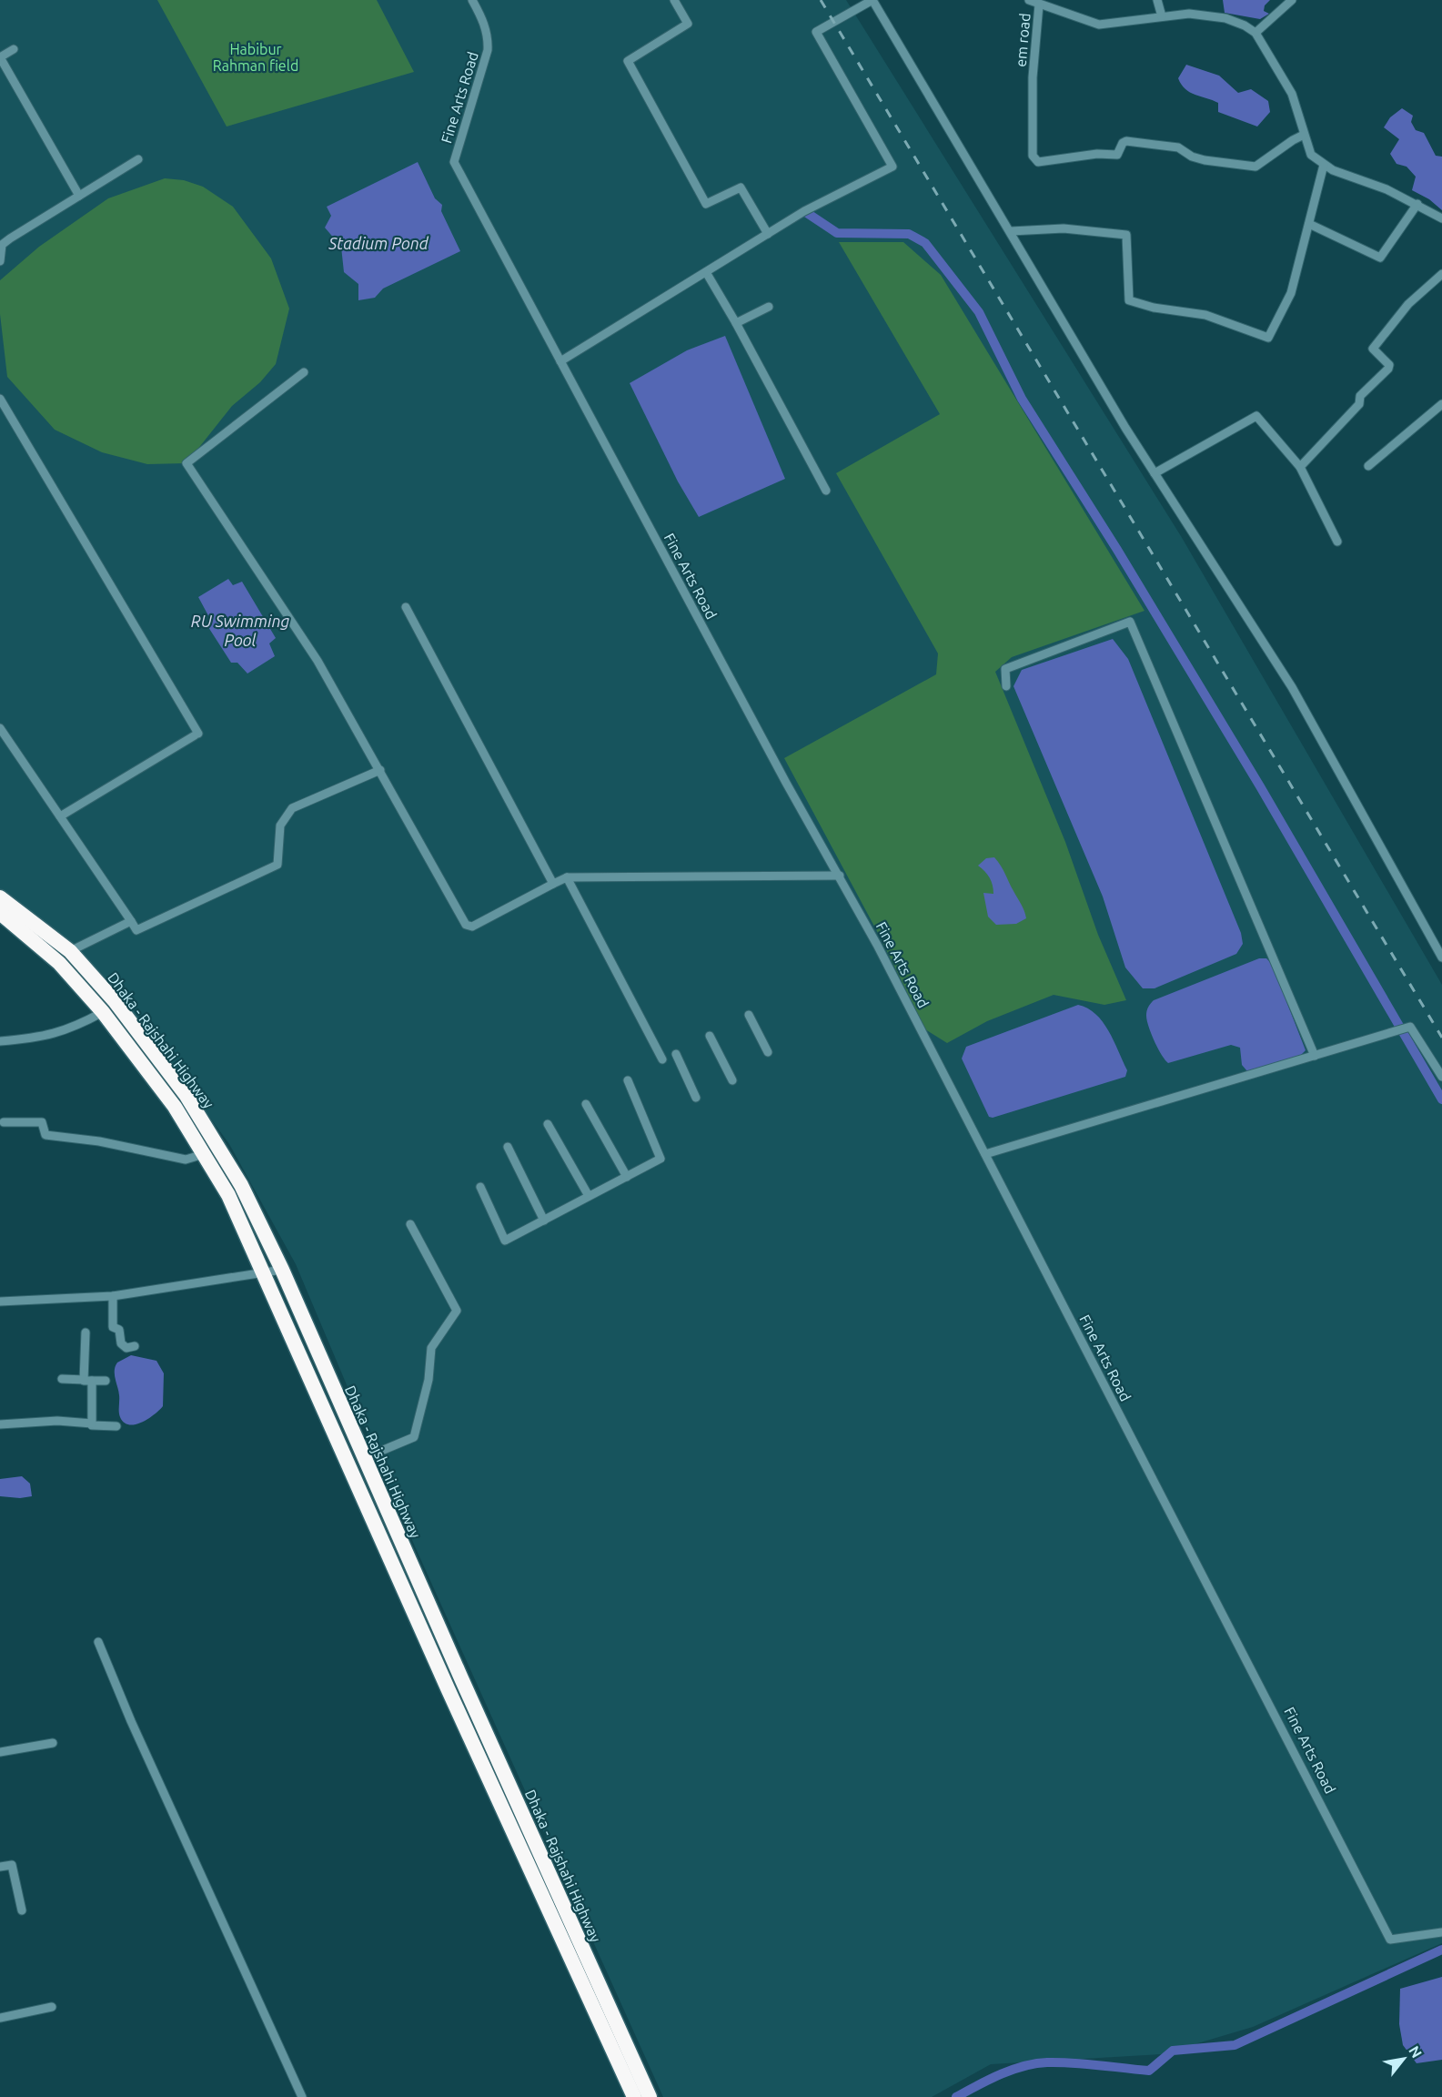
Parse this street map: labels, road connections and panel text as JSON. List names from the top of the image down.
{
  "streets": {
    "highway": ["Dhaka - Rajshahi Highway"],
    "street": ["em road", "Fine Arts Road"]
  },
  "water": ["Stadium Pond", "RU Swimming Pool"],
  "parks": ["Habibur Rahman field"],
  "north": "top right"
}
